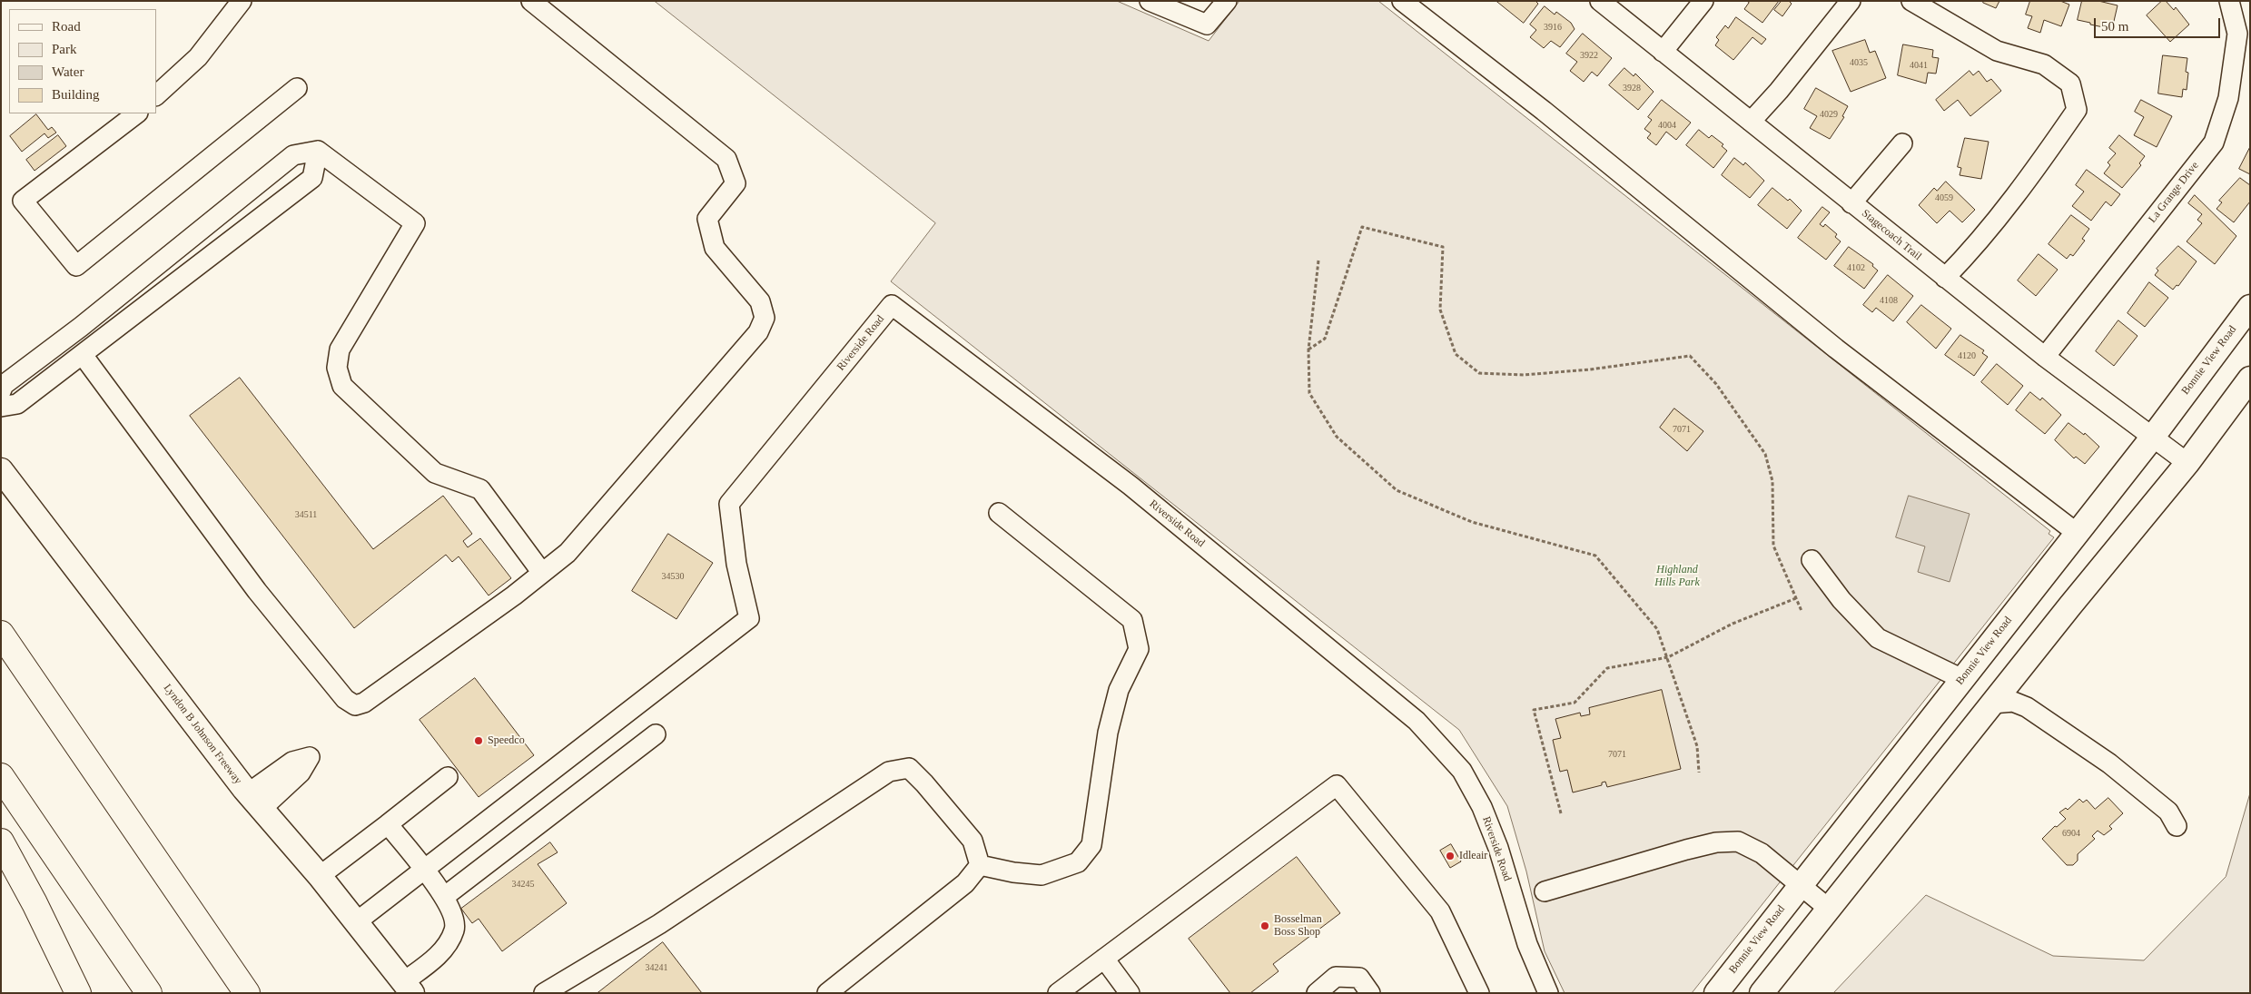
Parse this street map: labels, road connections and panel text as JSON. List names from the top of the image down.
{
  "streets": {
    "main road": ["Bonnie View Road", "Lyndon B Johnson Freeway"],
    "street": ["La Grange Drive", "Stagecoach Trail", "Riverside Road"]
  },
  "crossings": [
    ["La Grange Drive", "Stagecoach Trail"],
    ["Stagecoach Trail", "Bonnie View Road"]
  ],
  "parks": ["Highland Hills Park"],
  "places": ["Speedco", "Idleair", "Bosselman Boss Shop"],
  "house_numbers": [
    "3916",
    "3922",
    "4035",
    "4041",
    "3928",
    "4029",
    "4004",
    "4059",
    "4102",
    "4108",
    "4120",
    "7071",
    "34511",
    "34530",
    "7071",
    "6904",
    "34245",
    "34241"
  ],
  "legend": [
    "Road",
    "Park",
    "Water",
    "Building"
  ],
  "scale_bar": "50 m"
}
